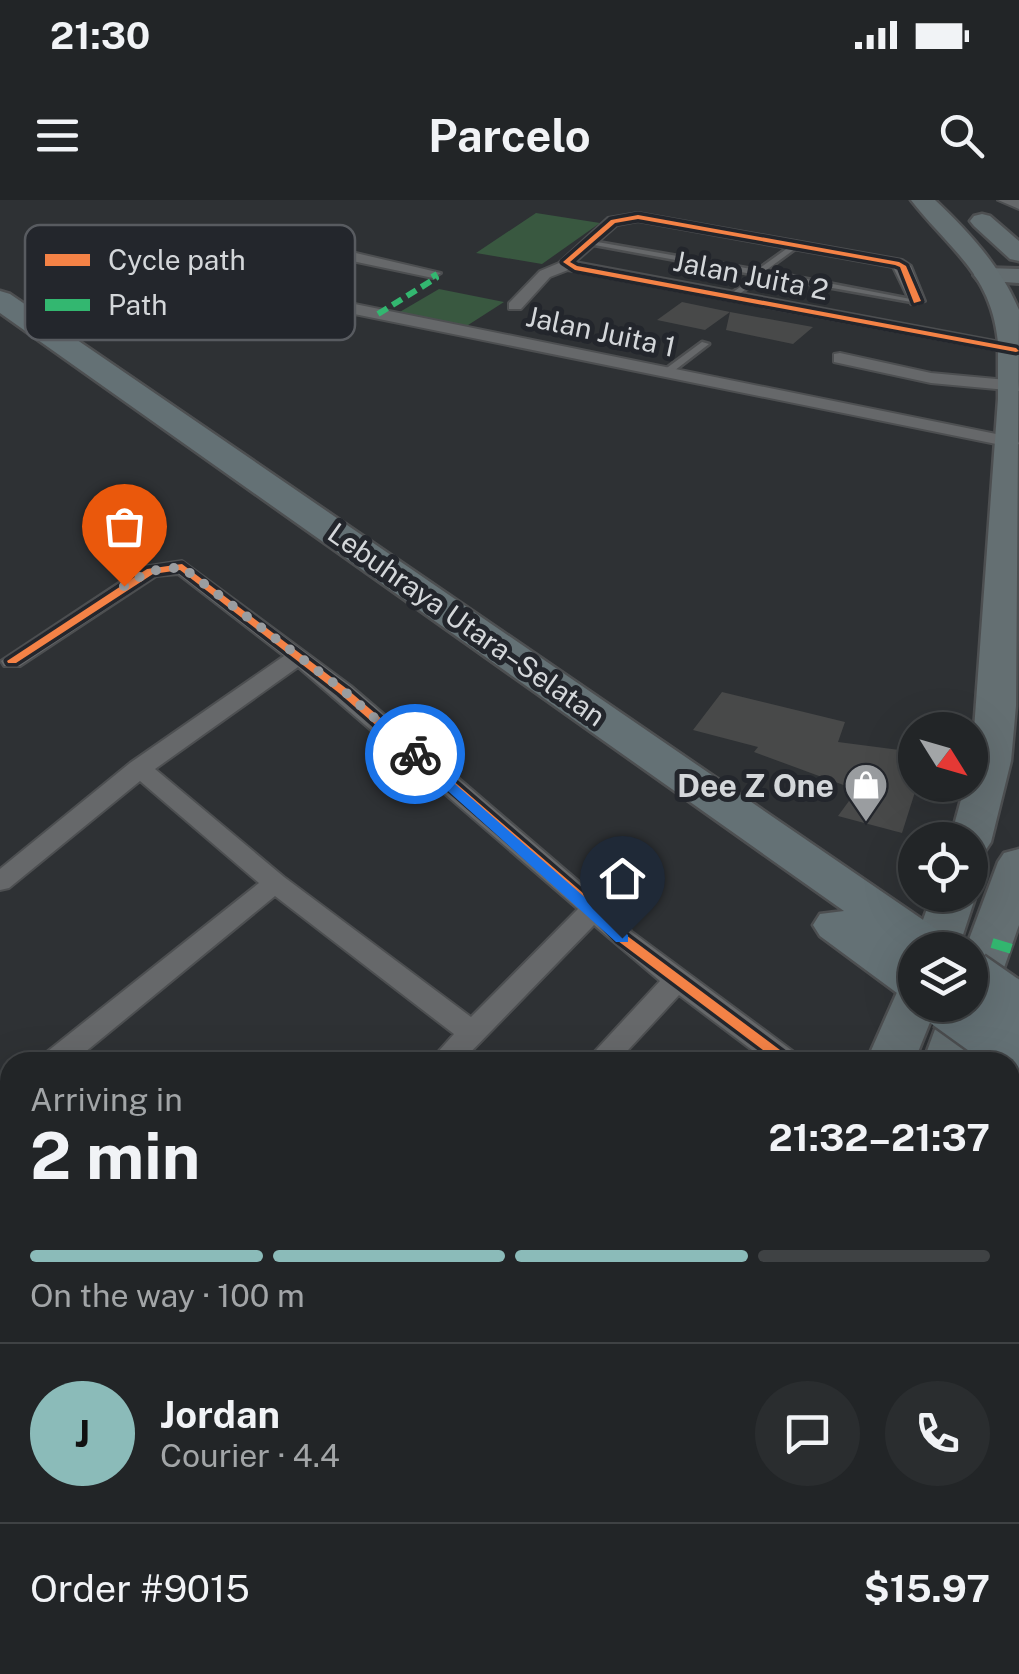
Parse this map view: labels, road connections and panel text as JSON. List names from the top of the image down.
{
  "streets": {
    "highway": ["Lebuhraya Utara–Selatan"],
    "street": ["Jalan Juita 2", "Jalan Juita 1"]
  },
  "places": {
    "shop": ["Dee Z One"]
  },
  "legend": ["Cycle path", "Path"],
  "north": "bottom right",
  "page": {
    "status": "21:30",
    "header": "Parcelo",
    "heading": ["2 min", "Arriving in", "21:32–21:37"],
    "panel": [
      "Jordan",
      "Courier · 4.4",
      "Order #9015",
      "$15.97"
    ],
    "bar": "On the way · 100 m",
    "round": "J"
  }
}
